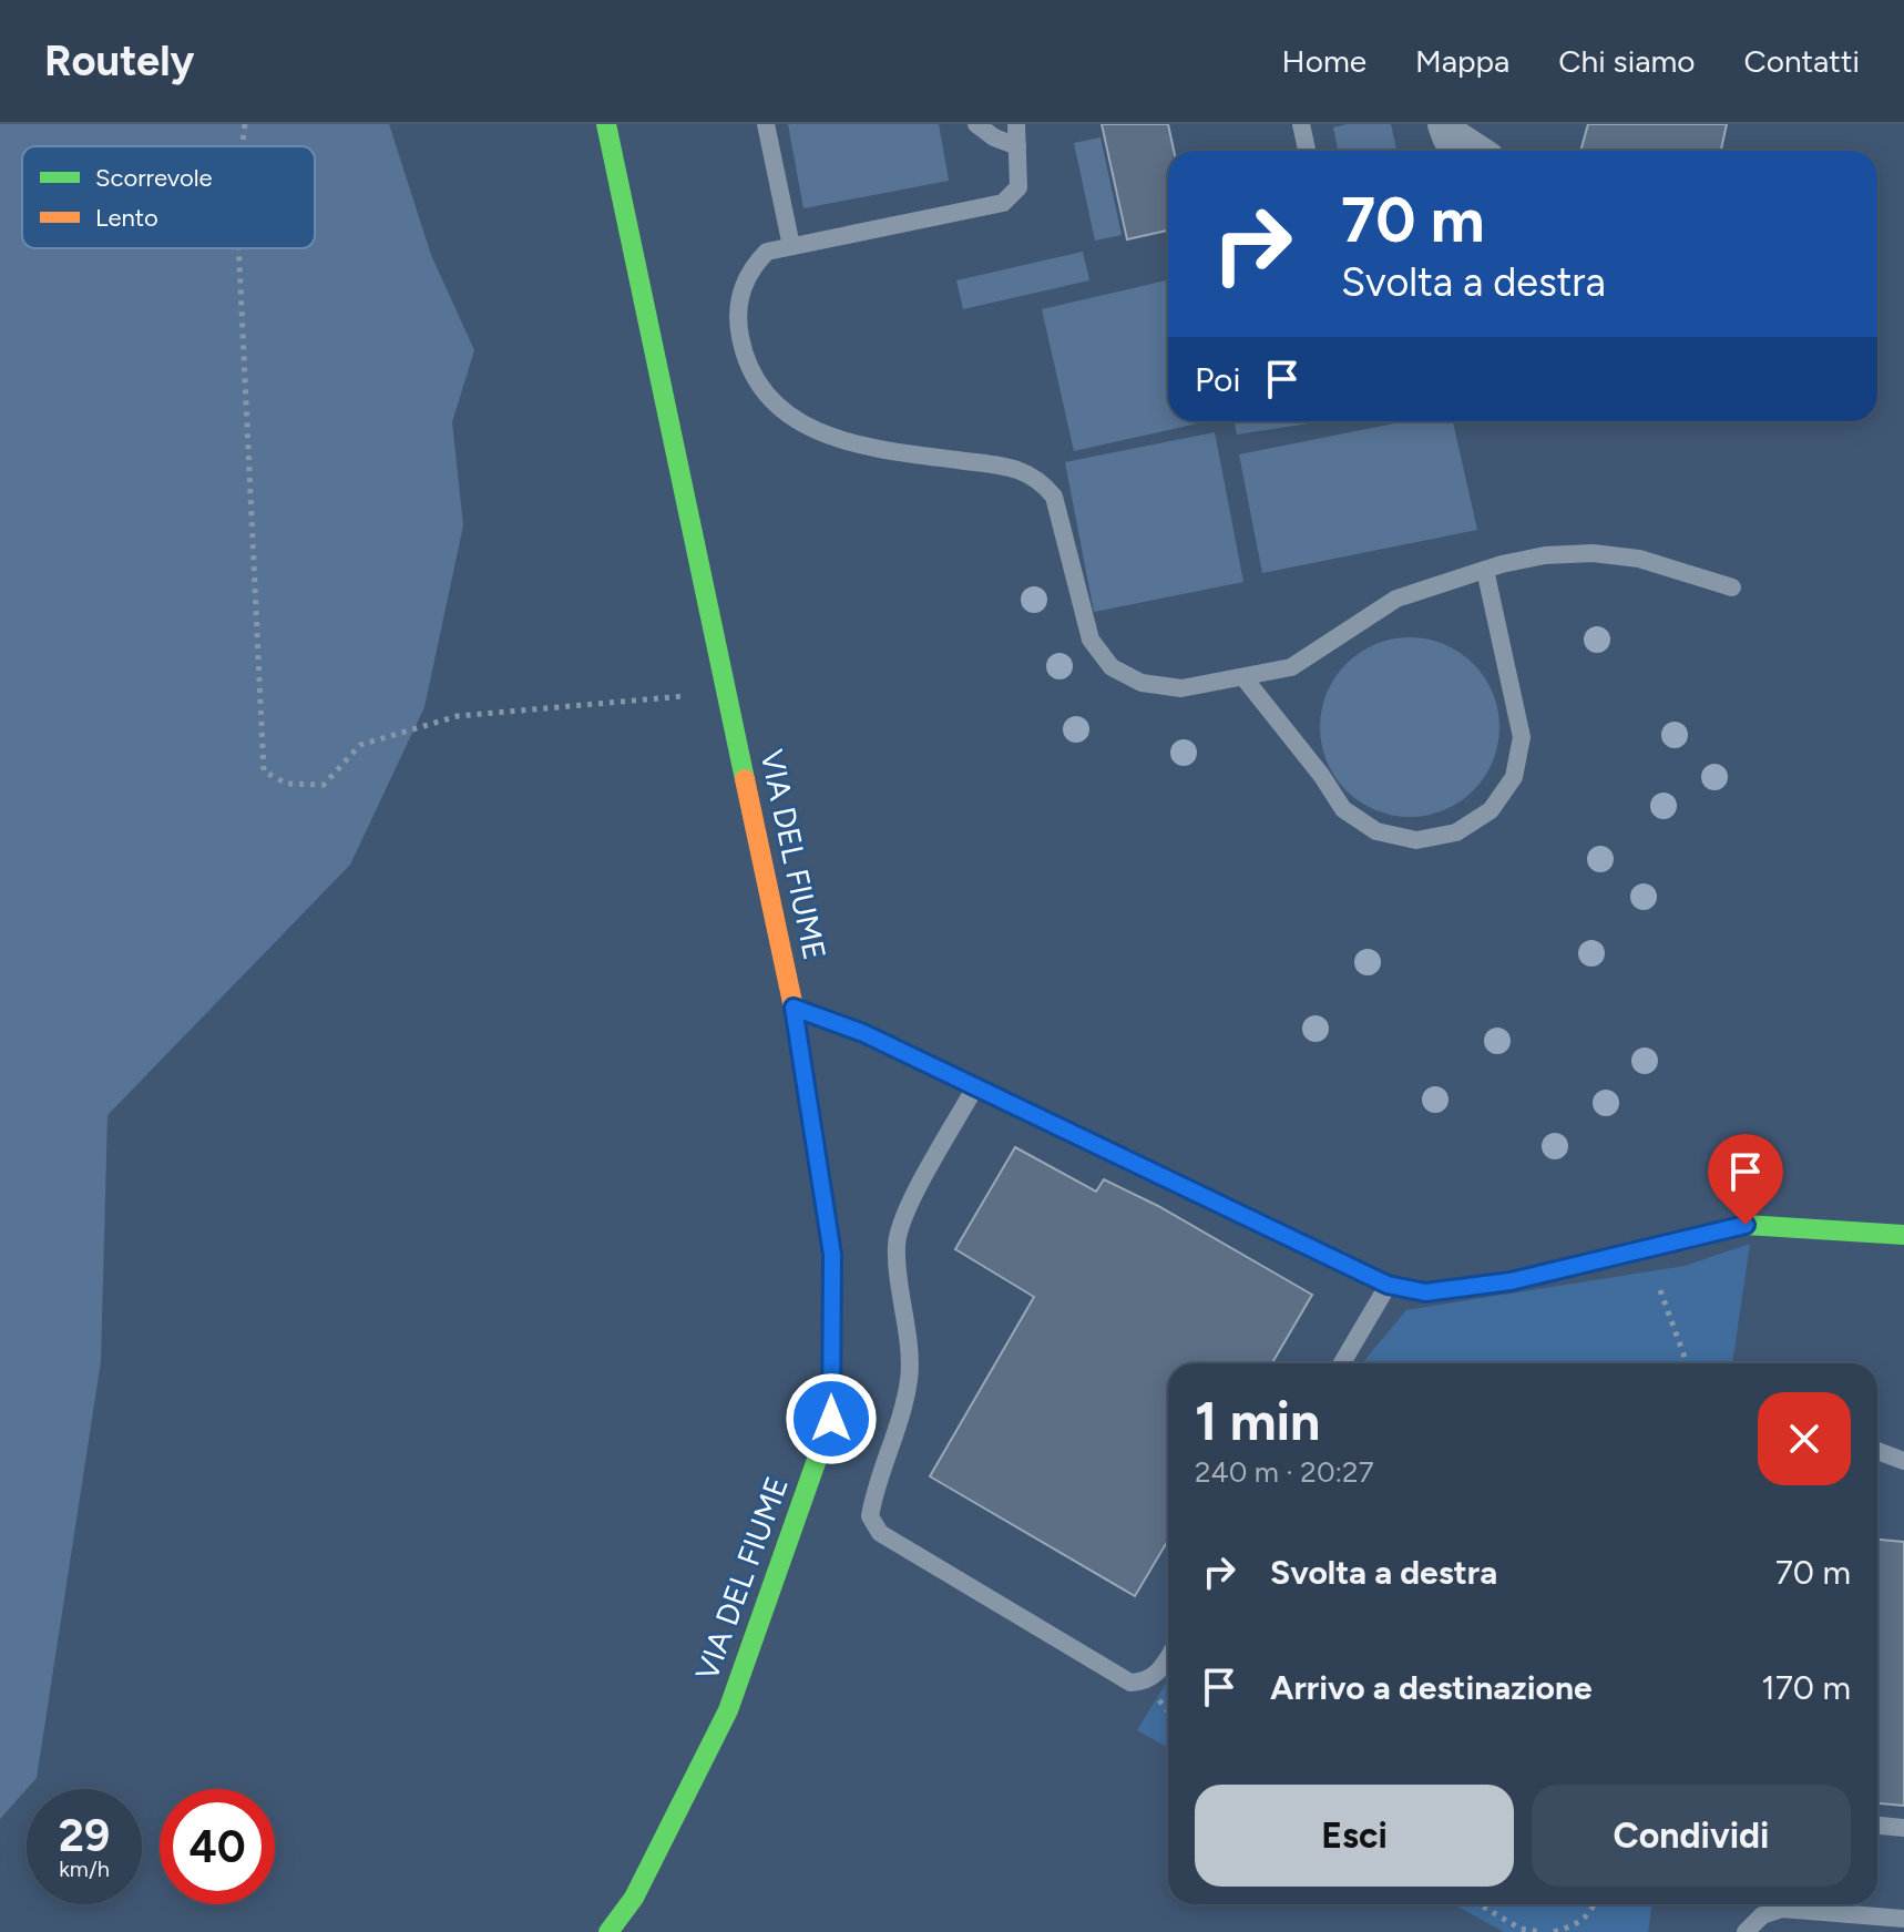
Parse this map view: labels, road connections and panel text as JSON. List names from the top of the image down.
{
  "streets": {
    "street": ["VIA DEL FIUME"]
  },
  "legend": ["Scorrevole", "Lento"],
  "page": {
    "header": "Routely",
    "nav": [
      "Home",
      "Mappa",
      "Chi siamo",
      "Contatti"
    ],
    "turn": ["70 m", "Svolta a destra"],
    "then": "Poi",
    "heading": ["1 min", "240 m · 20:27"],
    "list": [
      {
        "name": "Svolta a destra",
        "value": "70 m"
      },
      {
        "name": "Arrivo a destinazione",
        "value": "170 m"
      }
    ],
    "buttons": ["Esci", "Condividi"],
    "speed": "29 km/h",
    "limit": "40"
  }
}
